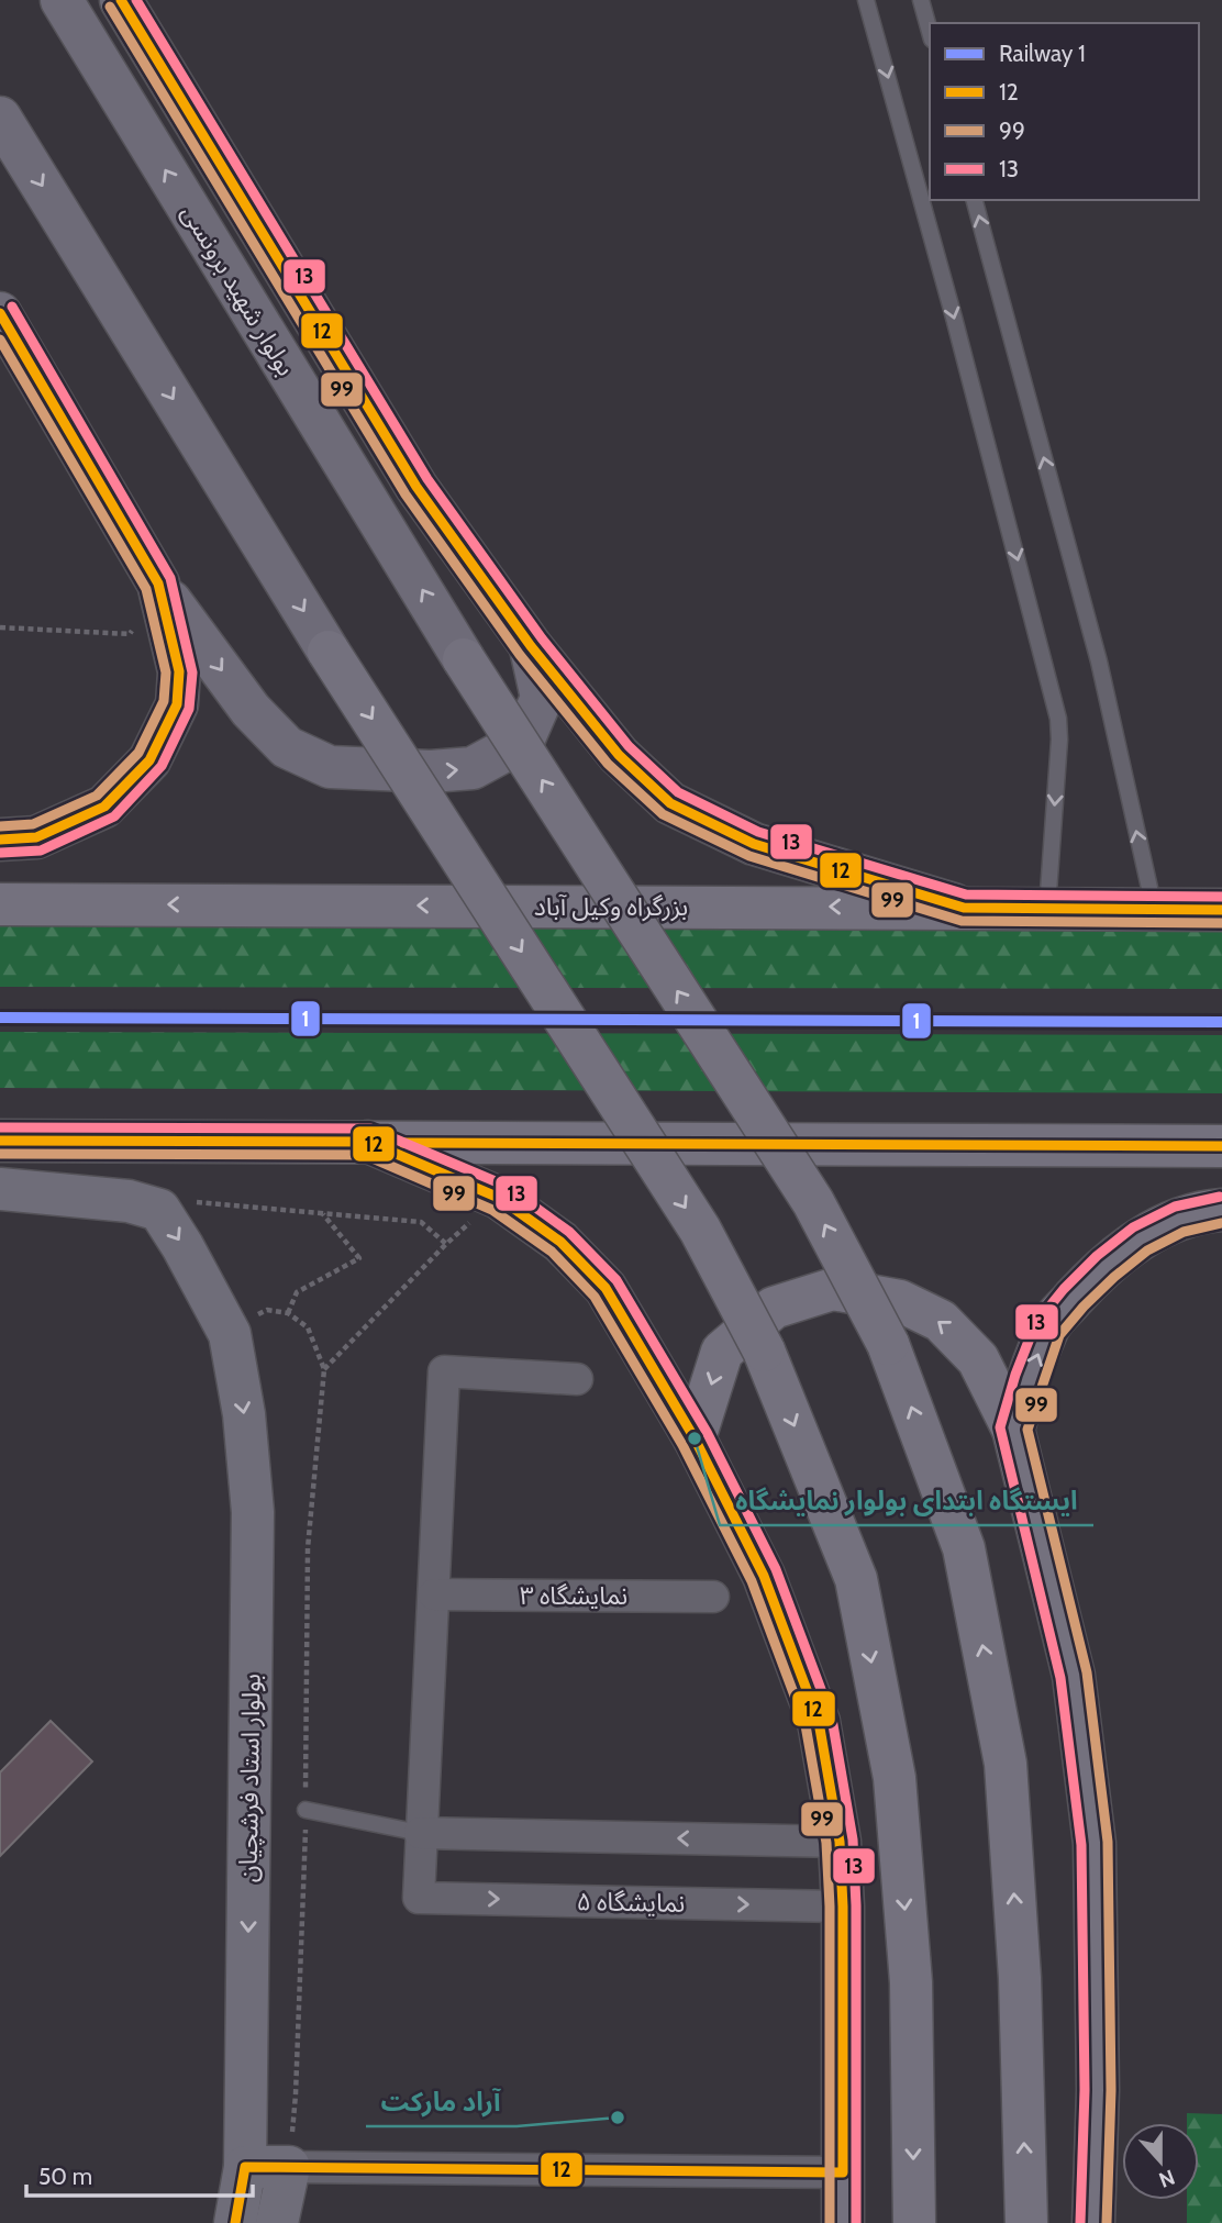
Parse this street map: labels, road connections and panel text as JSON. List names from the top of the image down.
{
  "streets": {
    "highway": ["بزرگراه وکیل آباد"],
    "main road": ["بولوار شهید برونسی"],
    "street": ["نمایشگاه ۳", "بولوار استاد فرشچیان", "نمایشگاه ۵"]
  },
  "one_way": ["بولوار استاد فرشچیان"],
  "places": ["ایستگاه ابتدای بولوار نمایشگاه", "آراد مارکت"],
  "lines": [
    "transit line 12",
    "transit line 13",
    "transit line 99",
    "rail line 1"
  ],
  "legend": [
    "Railway 1",
    "12",
    "99",
    "13"
  ],
  "scale_bar": "50 m",
  "north": "bottom"
}
